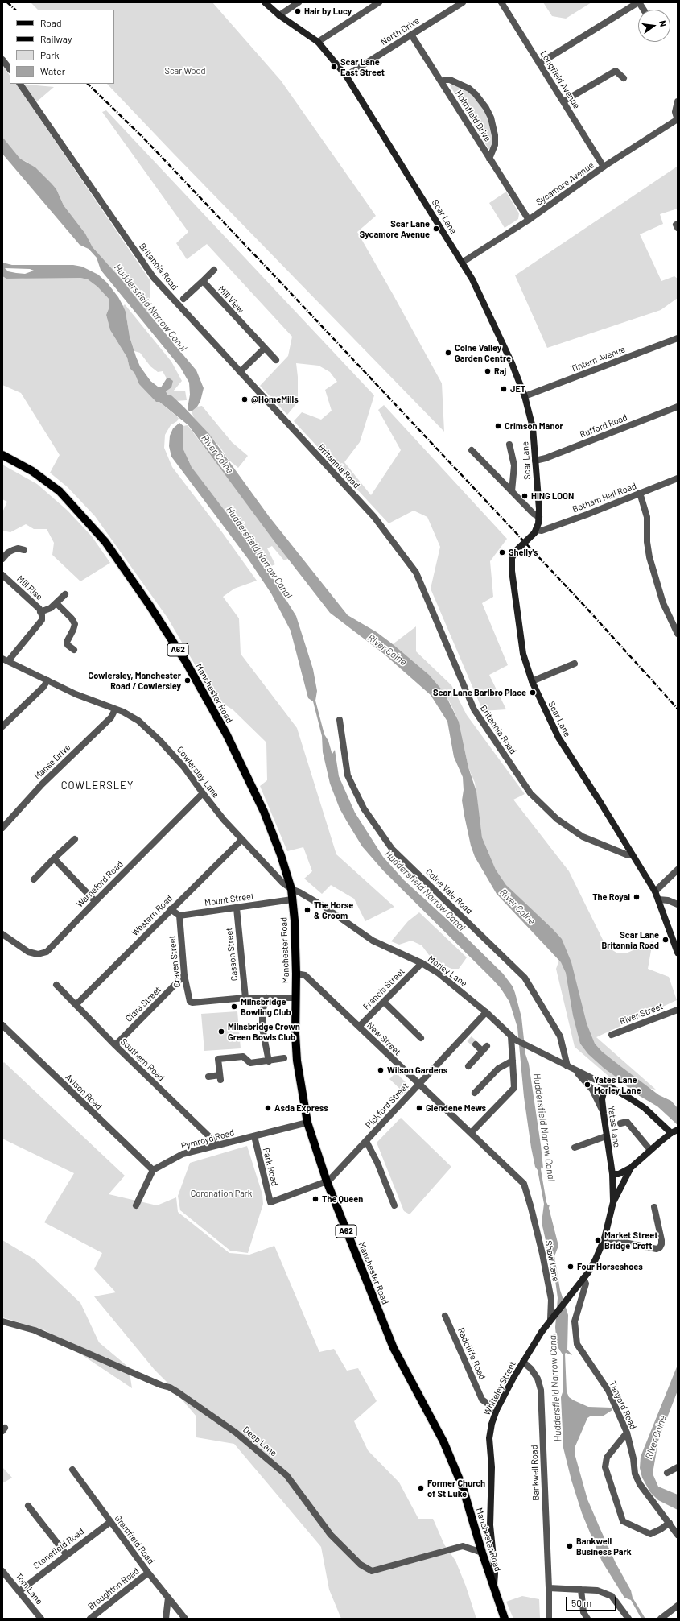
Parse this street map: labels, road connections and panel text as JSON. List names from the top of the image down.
{
  "streets": {
    "main road": [
      "Scar Lane",
      "A62",
      "Manchester Road",
      "Morley Lane",
      "Yates Lane",
      "Whiteley Street"
    ],
    "street": [
      "North Drive",
      "Longfield Avenue",
      "Holmfield Drive",
      "Sycamore Avenue",
      "Britannia Road",
      "Mill View",
      "Tintern Avenue",
      "Rufford Road",
      "Botham Hall Road",
      "Mill Rise",
      "Manse Drive",
      "Cowlersley Lane",
      "Warneford Road",
      "Colne Vale Road",
      "Mount Street",
      "Western Road",
      "Casson Street",
      "Craven Street",
      "Francis Street",
      "Clara Street",
      "River Street",
      "New Street",
      "Southern Road",
      "Avison Road",
      "Pickford Street",
      "Pymroyd Road",
      "Park Road",
      "Shaw Lane",
      "Radcliffe Road",
      "Tanyard Road",
      "Deep Lane",
      "Bankwell Road",
      "Gramfield Road",
      "Stonefield Road",
      "Tom Lane",
      "Broughton Road"
    ]
  },
  "crossings": [
    ["North Drive", "Holmfield Drive"],
    ["North Drive", "Scar Lane"],
    ["Longfield Avenue", "Sycamore Avenue"],
    ["Holmfield Drive", "Sycamore Avenue"],
    ["Sycamore Avenue", "Scar Lane"],
    ["Scar Lane", "Britannia Road"],
    ["Scar Lane", "Tintern Avenue"],
    ["Scar Lane", "Rufford Road"],
    ["Scar Lane", "Botham Hall Road"],
    ["Mill Rise", "Cowlersley Lane"],
    ["Manchester Road", "Cowlersley Lane"],
    ["Manchester Road", "Mount Street"],
    ["Manchester Road", "Morley Lane"],
    ["Manchester Road", "New Street"],
    ["Manchester Road", "Pickford Street"],
    ["Manchester Road", "Pymroyd Road"],
    ["Manchester Road", "Park Road"],
    ["Manchester Road", "Whiteley Street"],
    ["Manchester Road", "Deep Lane"],
    ["Manse Drive", "Cowlersley Lane"],
    ["Cowlersley Lane", "Warneford Road"],
    ["Cowlersley Lane", "Western Road"],
    ["Cowlersley Lane", "Morley Lane"],
    ["Colne Vale Road", "Morley Lane"],
    ["Mount Street", "Casson Street"],
    ["Mount Street", "Craven Street"],
    ["Western Road", "Southern Road"],
    ["Casson Street", "Craven Street"],
    ["Craven Street", "Clara Street"],
    ["Morley Lane", "Francis Street"],
    ["Morley Lane", "Pickford Street"],
    ["Morley Lane", "Yates Lane"],
    ["Francis Street", "New Street"],
    ["Clara Street", "Southern Road"],
    ["New Street", "Pickford Street"],
    ["New Street", "Shaw Lane"],
    ["Southern Road", "Pymroyd Road"],
    ["Avison Road", "Pymroyd Road"],
    ["Pickford Street", "Park Road"],
    ["Yates Lane", "Whiteley Street"],
    ["Pymroyd Road", "Park Road"],
    ["Shaw Lane", "Whiteley Street"],
    ["Radcliffe Road", "Whiteley Street"],
    ["Whiteley Street", "Tanyard Road"],
    ["Whiteley Street", "Bankwell Road"],
    ["Gramfield Road", "Stonefield Road"],
    ["Gramfield Road", "Broughton Road"],
    ["Stonefield Road", "Tom Lane"]
  ],
  "districts": ["COWLERSLEY"],
  "water": ["Huddersfield Narrow Canal", "River Colne"],
  "parks": ["Scar Wood", "Coronation Park"],
  "places": [
    "Hair by Lucy",
    "Scar Lane East Street",
    "Scar Lane Sycamore Avenue",
    "Colne Valley Garden Centre",
    "Raj",
    "JET",
    "@HomeMills",
    "Crimson Manor",
    "HING LOON",
    "Shelly's",
    "Cowlersley, Manchester Road / Cowlersley",
    "Scar Lane Barlbro Place",
    "The Royal",
    "The Horse & Groom",
    "Scar Lane Britannia Road",
    "Milnsbridge Bowling Club",
    "Milnsbridge Crown Green Bowls Club",
    "Wilson Gardens",
    "Yates Lane Morley Lane",
    "Asda Express",
    "Glendene Mews",
    "The Queen",
    "Market Street Bridge Croft",
    "Four Horseshoes",
    "Former Church of St Luke",
    "Bankwell Business Park"
  ],
  "legend": [
    "Road",
    "Railway",
    "Park",
    "Water"
  ],
  "scale_bar": "50 m",
  "north": "right"
}
